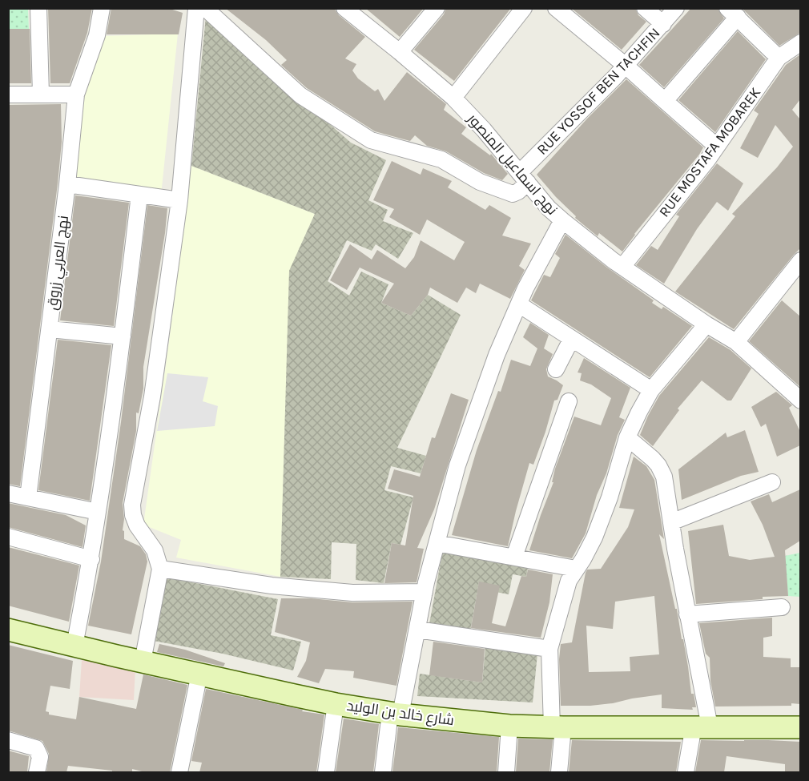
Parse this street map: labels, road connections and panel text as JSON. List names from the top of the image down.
{
  "streets": {
    "street": [
      "RUE YOSSOF BEN TACHFIN",
      "RUE MOSTAFA MOBAREK",
      "نهج اسماعيل المنصور",
      "نهج العربي زروق",
      "شارع خالد بن الوليد"
    ]
  },
  "crossings": [
    ["RUE YOSSOF BEN TACHFIN", "نهج اسماعيل المنصور"],
    ["RUE MOSTAFA MOBAREK", "نهج اسماعيل المنصور"]
  ]
}
